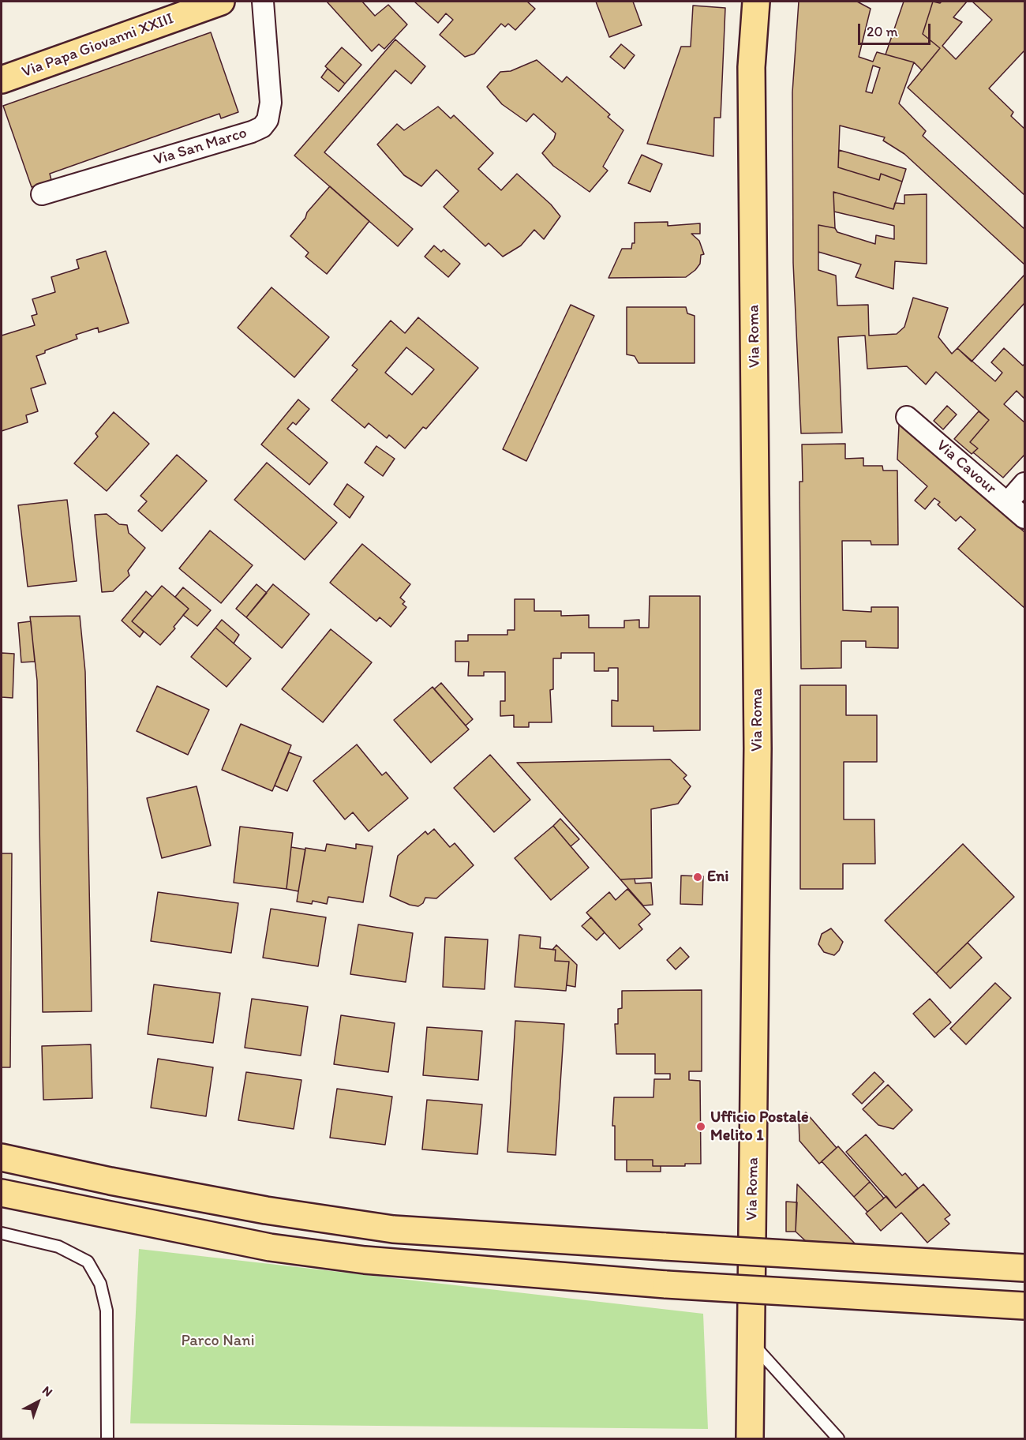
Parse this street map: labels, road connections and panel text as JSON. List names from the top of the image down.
{
  "streets": {
    "main road": ["Via Papa Giovanni XXIII", "Via Roma"],
    "street": ["Via San Marco", "Via Cavour"]
  },
  "parks": ["Parco Nani"],
  "places": ["Eni", "Ufficio Postale Melito 1"],
  "scale_bar": "20 m",
  "north": "top right"
}
